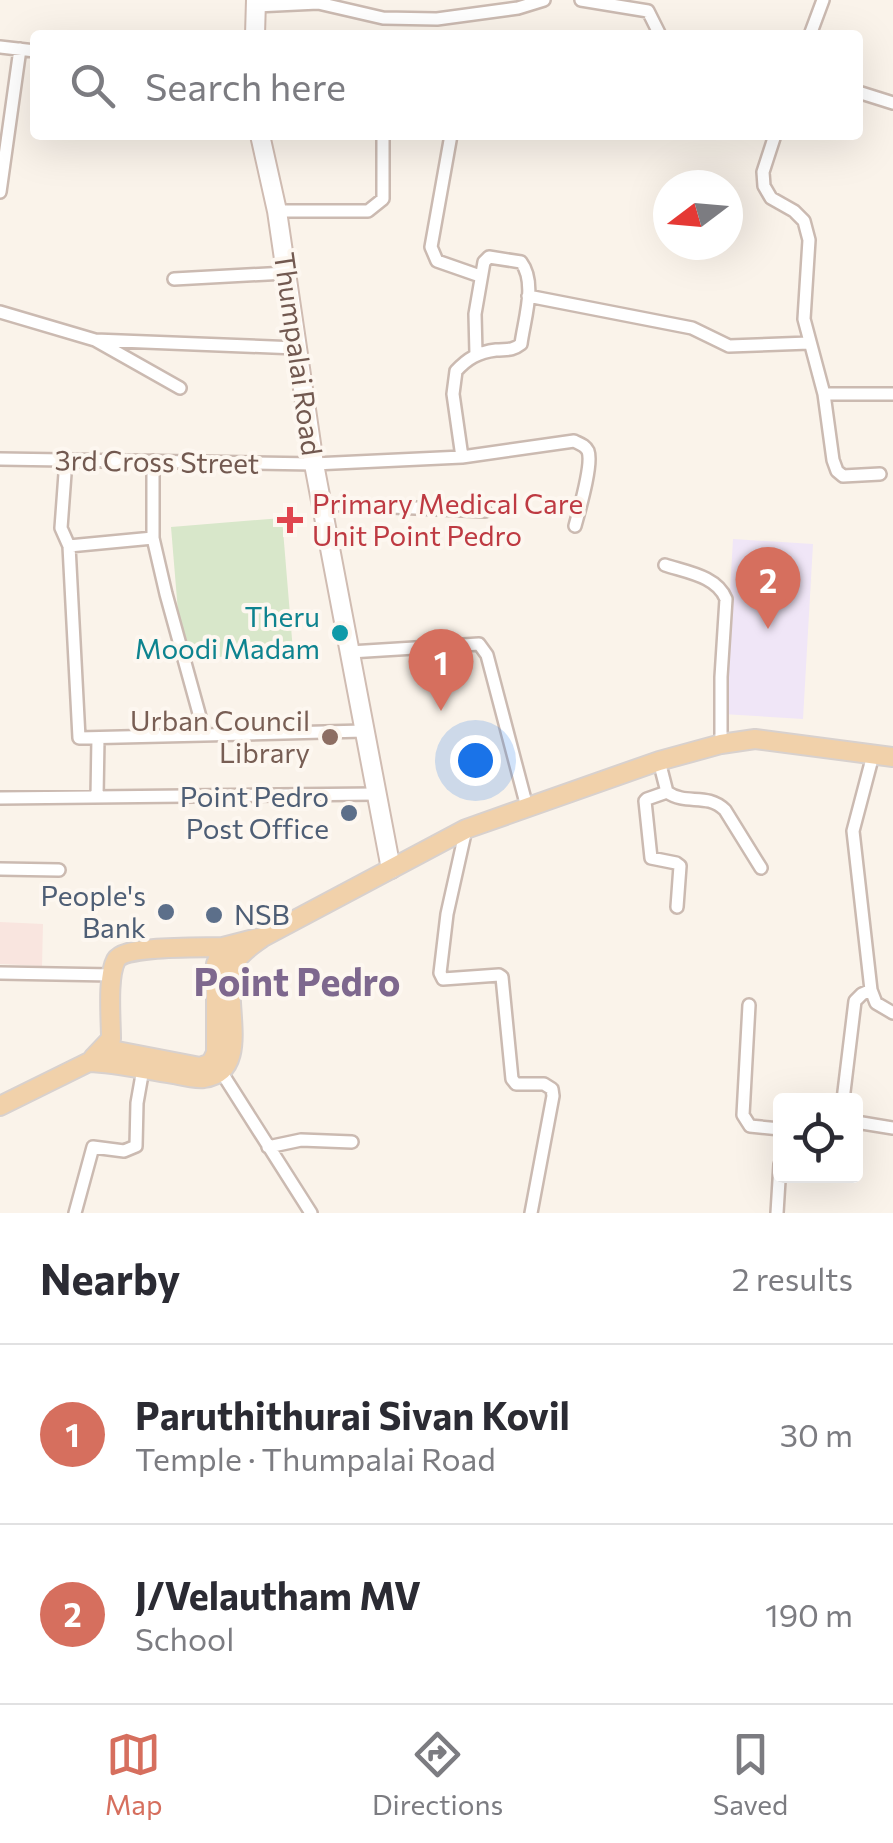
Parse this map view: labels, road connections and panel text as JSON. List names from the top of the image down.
{
  "streets": {
    "street": ["Thumpalai Road", "3rd Cross Street"]
  },
  "crossings": [
    ["Thumpalai Road", "3rd Cross Street"]
  ],
  "districts": ["Point Pedro"],
  "places": {
    "health": ["Primary Medical Care Unit Point Pedro"],
    "other": [
      "Theru Moodi Madam",
      "Urban Council Library",
      "Point Pedro Post Office",
      "People's Bank",
      "NSB"
    ]
  },
  "north": "left",
  "page": {
    "search": "Search here",
    "pins": ["2", "1"],
    "heading": ["Nearby", "2 results"],
    "list": [
      {
        "mark": "1",
        "name": "Paruthithurai Sivan Kovil",
        "note": "Temple · Thumpalai Road",
        "value": "30 m"
      },
      {
        "mark": "2",
        "name": "J/Velautham MV",
        "note": "School",
        "value": "190 m"
      }
    ],
    "nav": ["Map", "Directions", "Saved"]
  }
}
